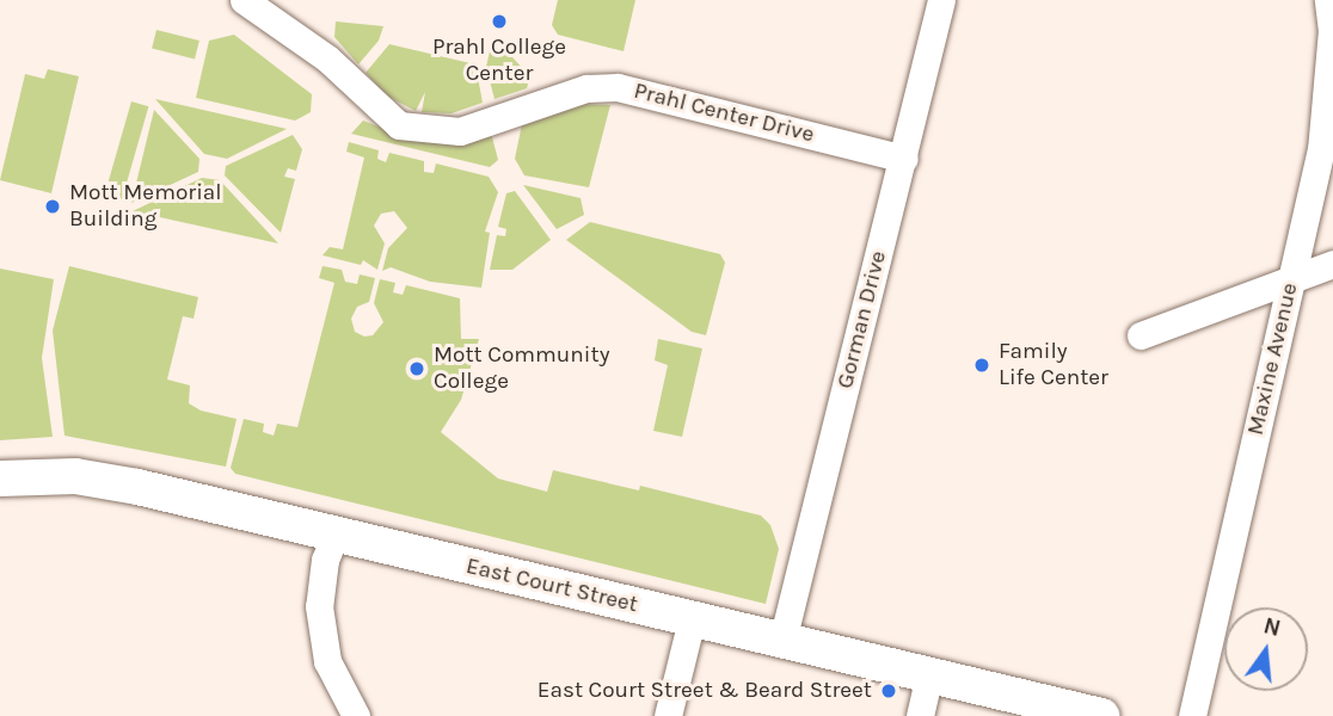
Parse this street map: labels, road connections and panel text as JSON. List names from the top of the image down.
{
  "streets": {
    "main road": ["East Court Street"],
    "street": ["Prahl Center Drive", "Gorman Drive", "Maxine Avenue"]
  },
  "crossings": [
    ["Prahl Center Drive", "Gorman Drive"],
    ["Gorman Drive", "East Court Street"]
  ],
  "places": [
    "Prahl College Center",
    "Mott Memorial Building",
    "Family Life Center",
    "Mott Community College",
    "East Court Street & Beard Street"
  ],
  "north": "top"
}
